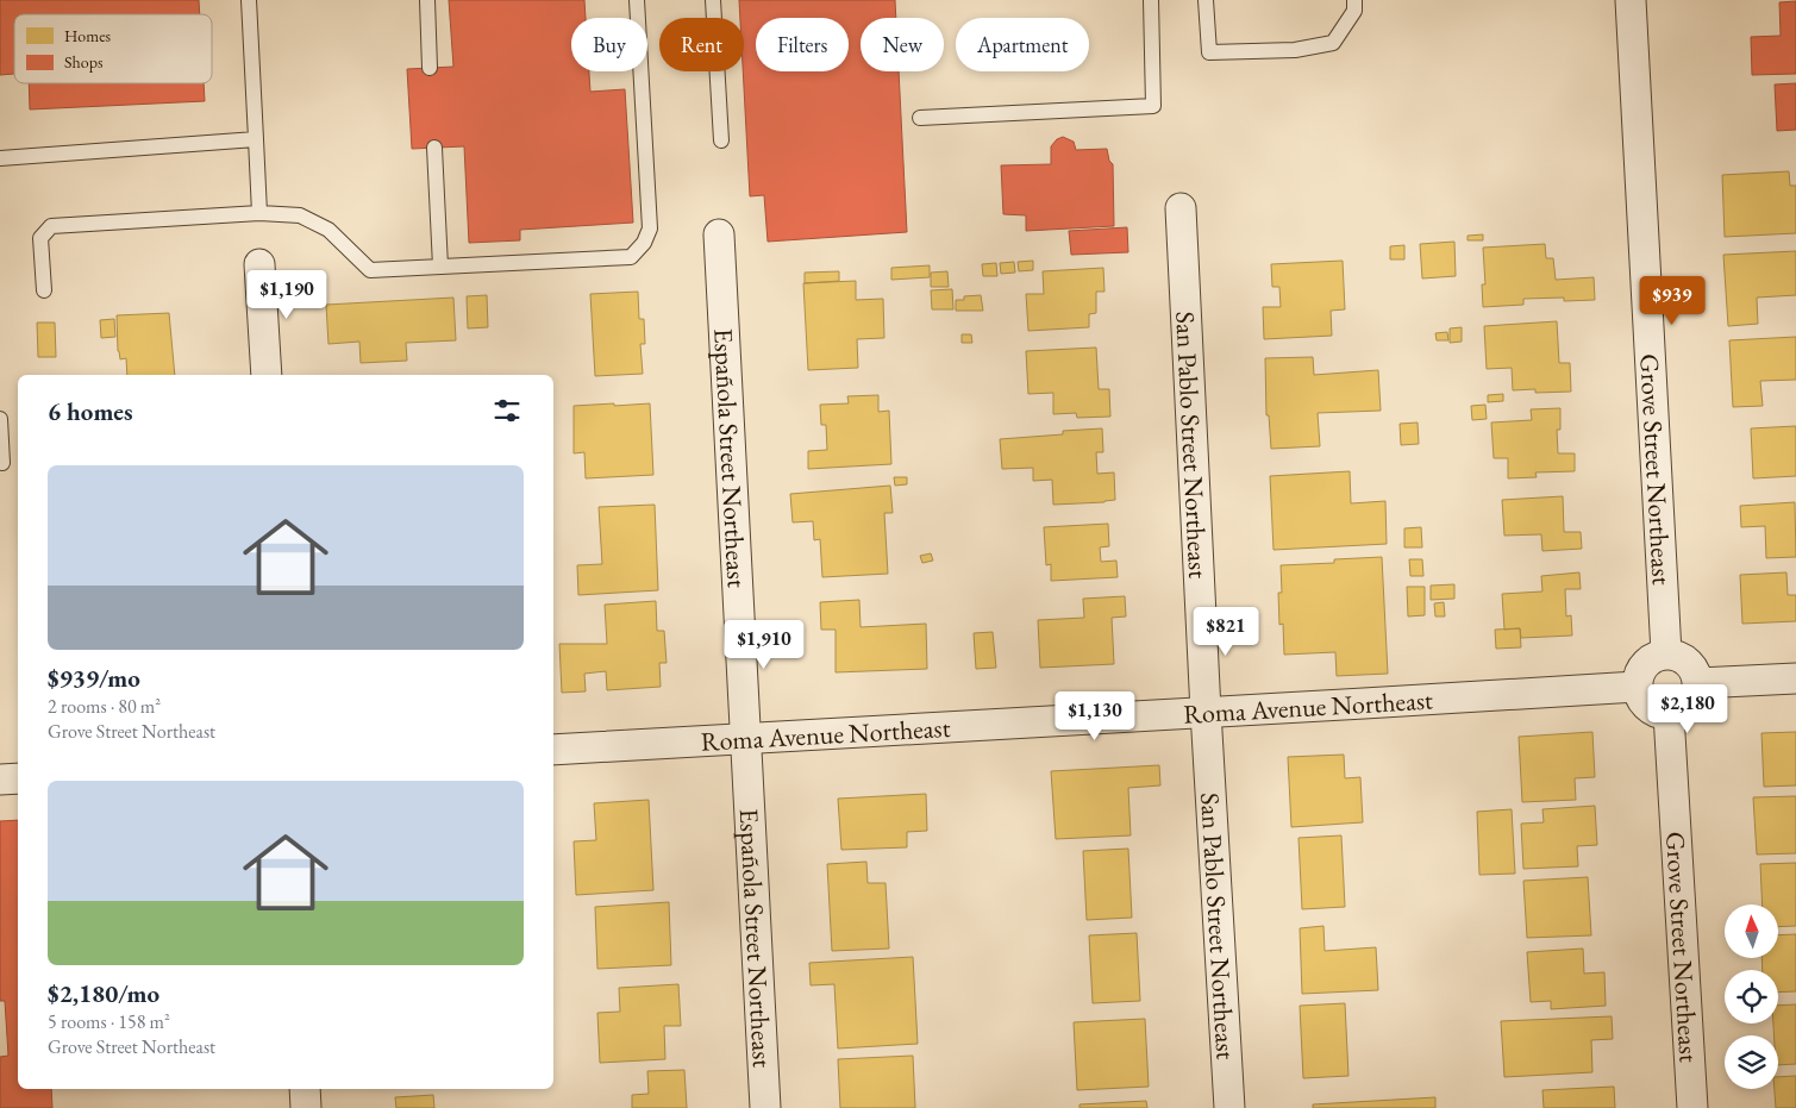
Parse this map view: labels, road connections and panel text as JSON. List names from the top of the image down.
{
  "streets": {
    "street": [
      "San Pablo Street Northeast",
      "Española Street Northeast",
      "Grove Street Northeast",
      "Roma Avenue Northeast"
    ]
  },
  "crossings": [
    ["San Pablo Street Northeast", "Roma Avenue Northeast"],
    ["Española Street Northeast", "Roma Avenue Northeast"],
    ["Grove Street Northeast", "Roma Avenue Northeast"]
  ],
  "legend": ["Homes", "Shops"],
  "north": "top",
  "page": {
    "chip": [
      "Buy",
      "Rent",
      "Filters",
      "New",
      "Apartment"
    ],
    "price": [
      "$1,190",
      "$939",
      "$821",
      "$1,910",
      "$2,180",
      "$1,130"
    ],
    "heading": "6 homes",
    "list": [
      {
        "name": "$939/mo",
        "note": "2 rooms · 80 m² · Grove Street Northeast"
      },
      {
        "name": "$2,180/mo",
        "note": "5 rooms · 158 m² · Grove Street Northeast"
      }
    ]
  }
}
